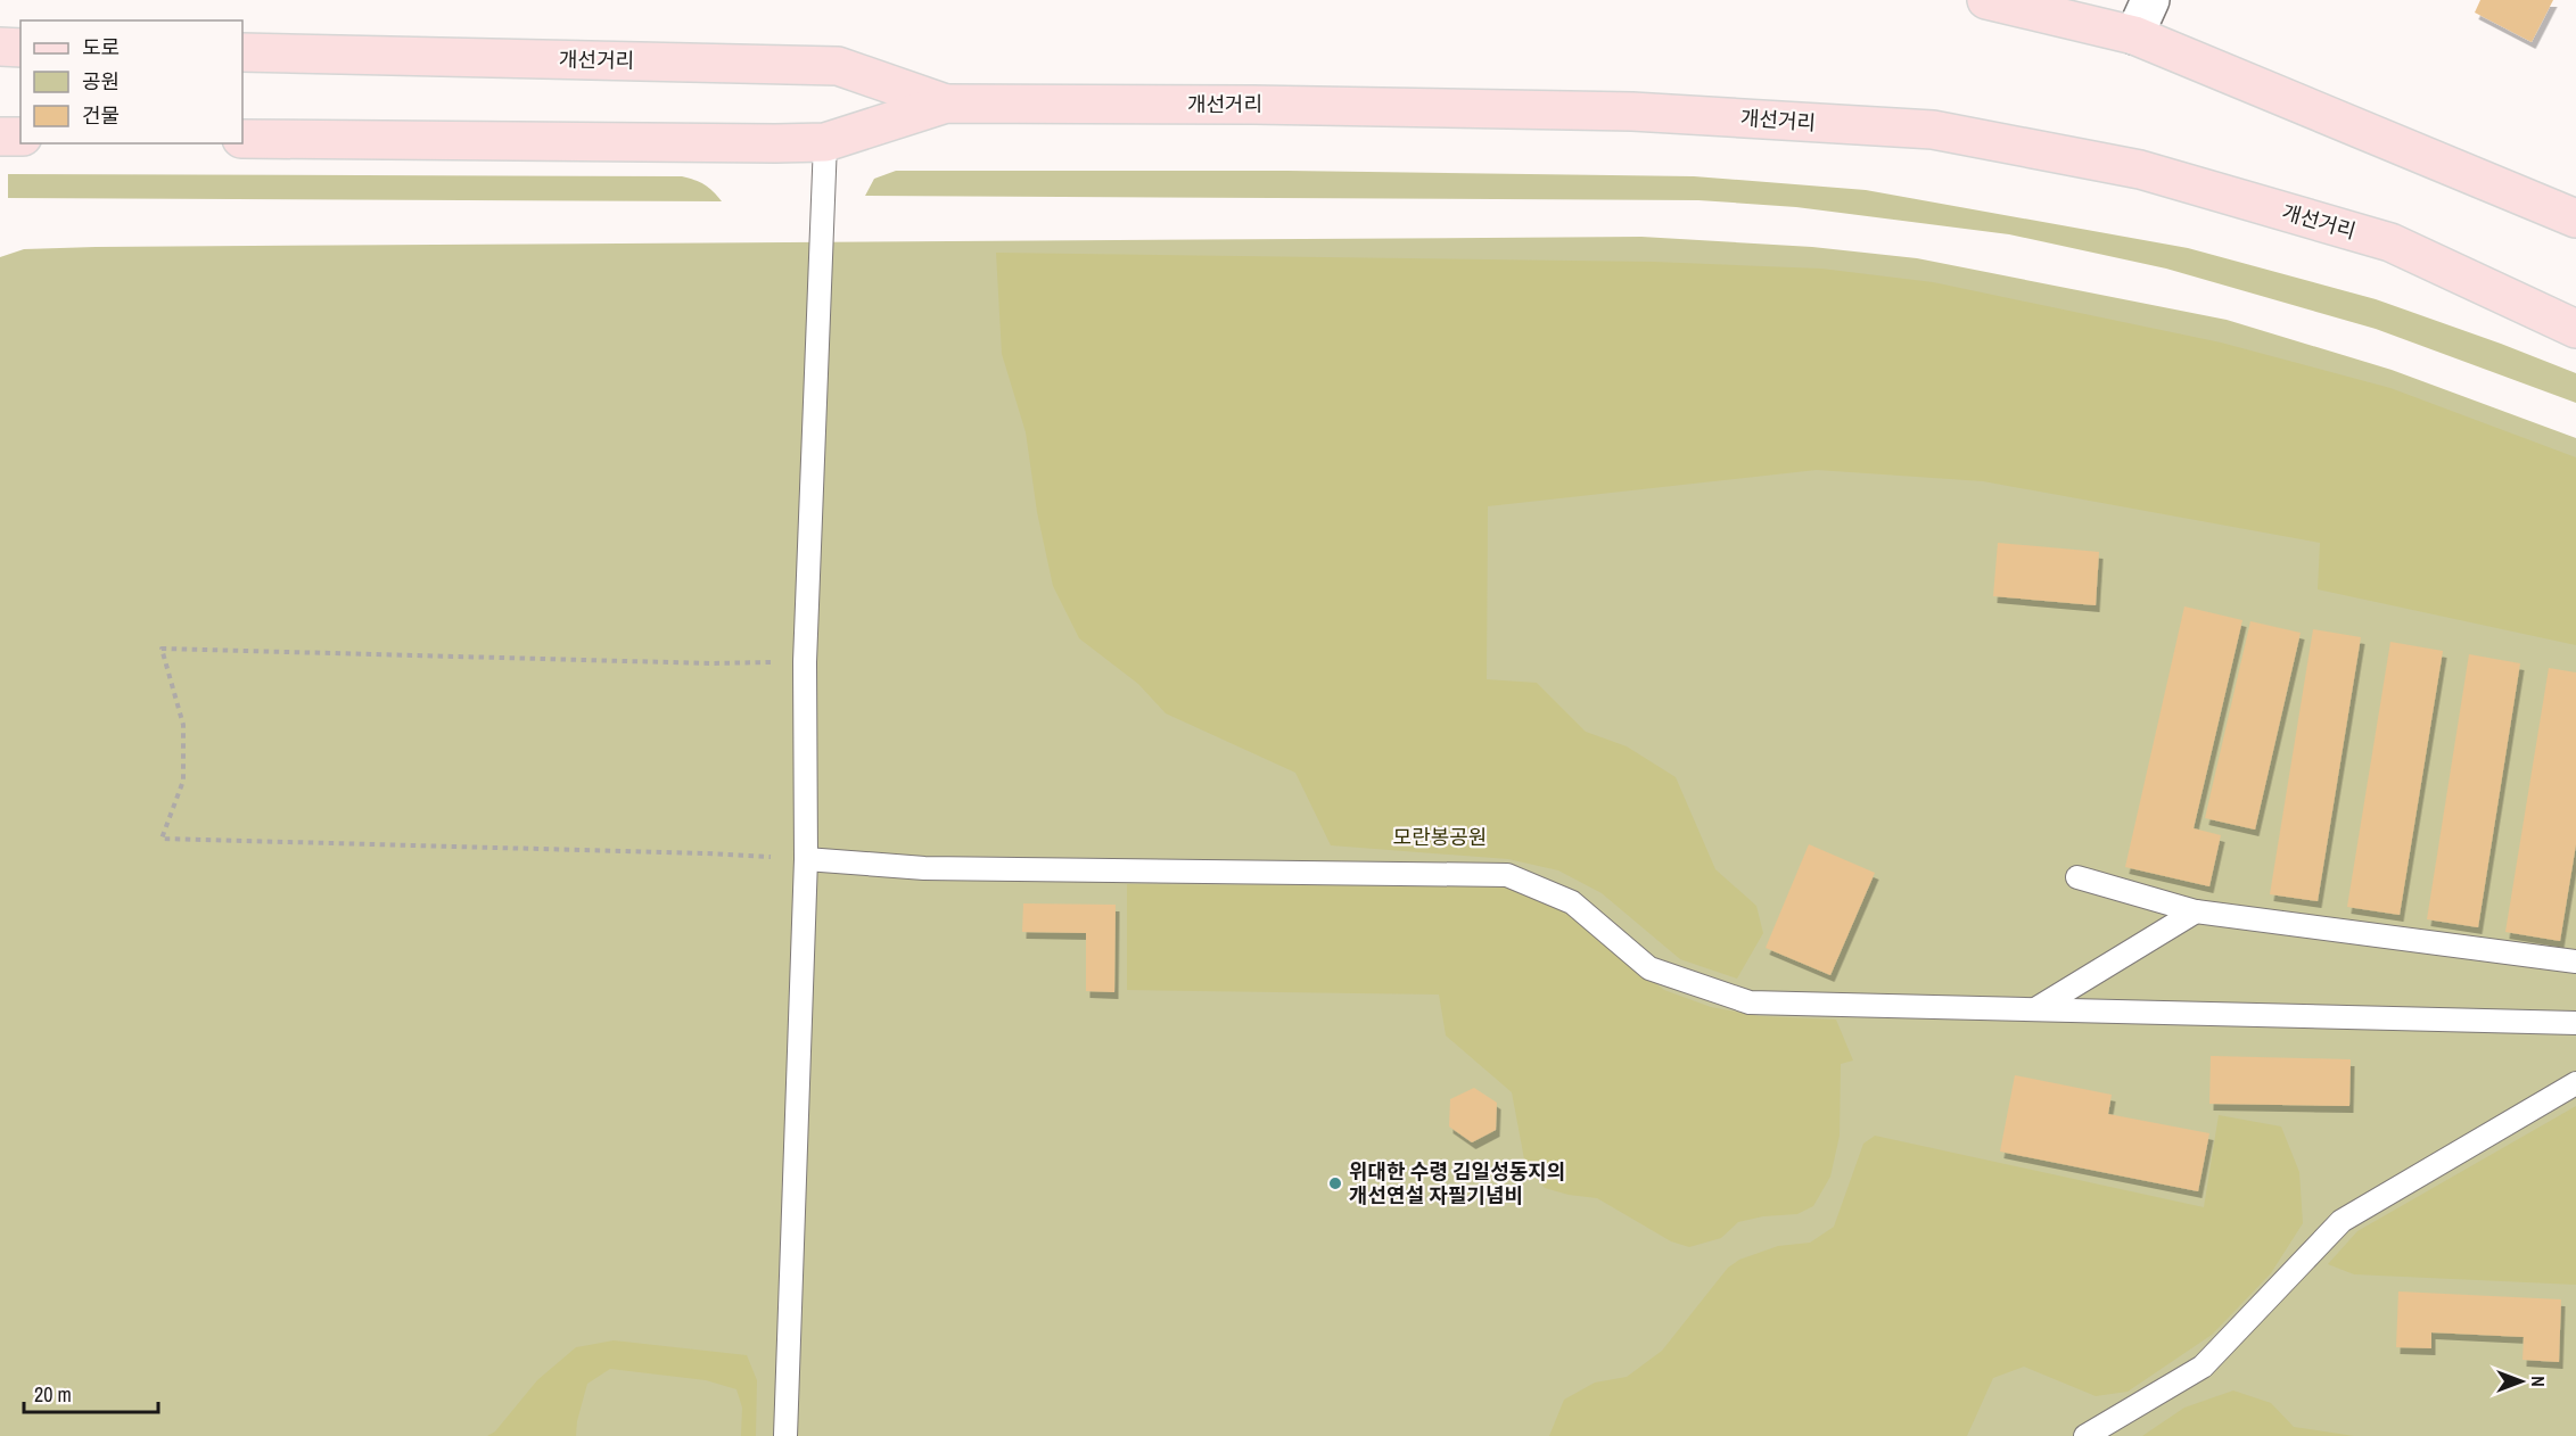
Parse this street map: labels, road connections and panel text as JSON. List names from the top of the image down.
{
  "streets": {
    "main road": ["개선거리"]
  },
  "parks": ["모란봉공원"],
  "places": ["위대한 수령 김일성동지의 개선연설 자필기념비"],
  "legend": ["도로", "공원", "건물"],
  "scale_bar": "20 m",
  "north": "right"
}
